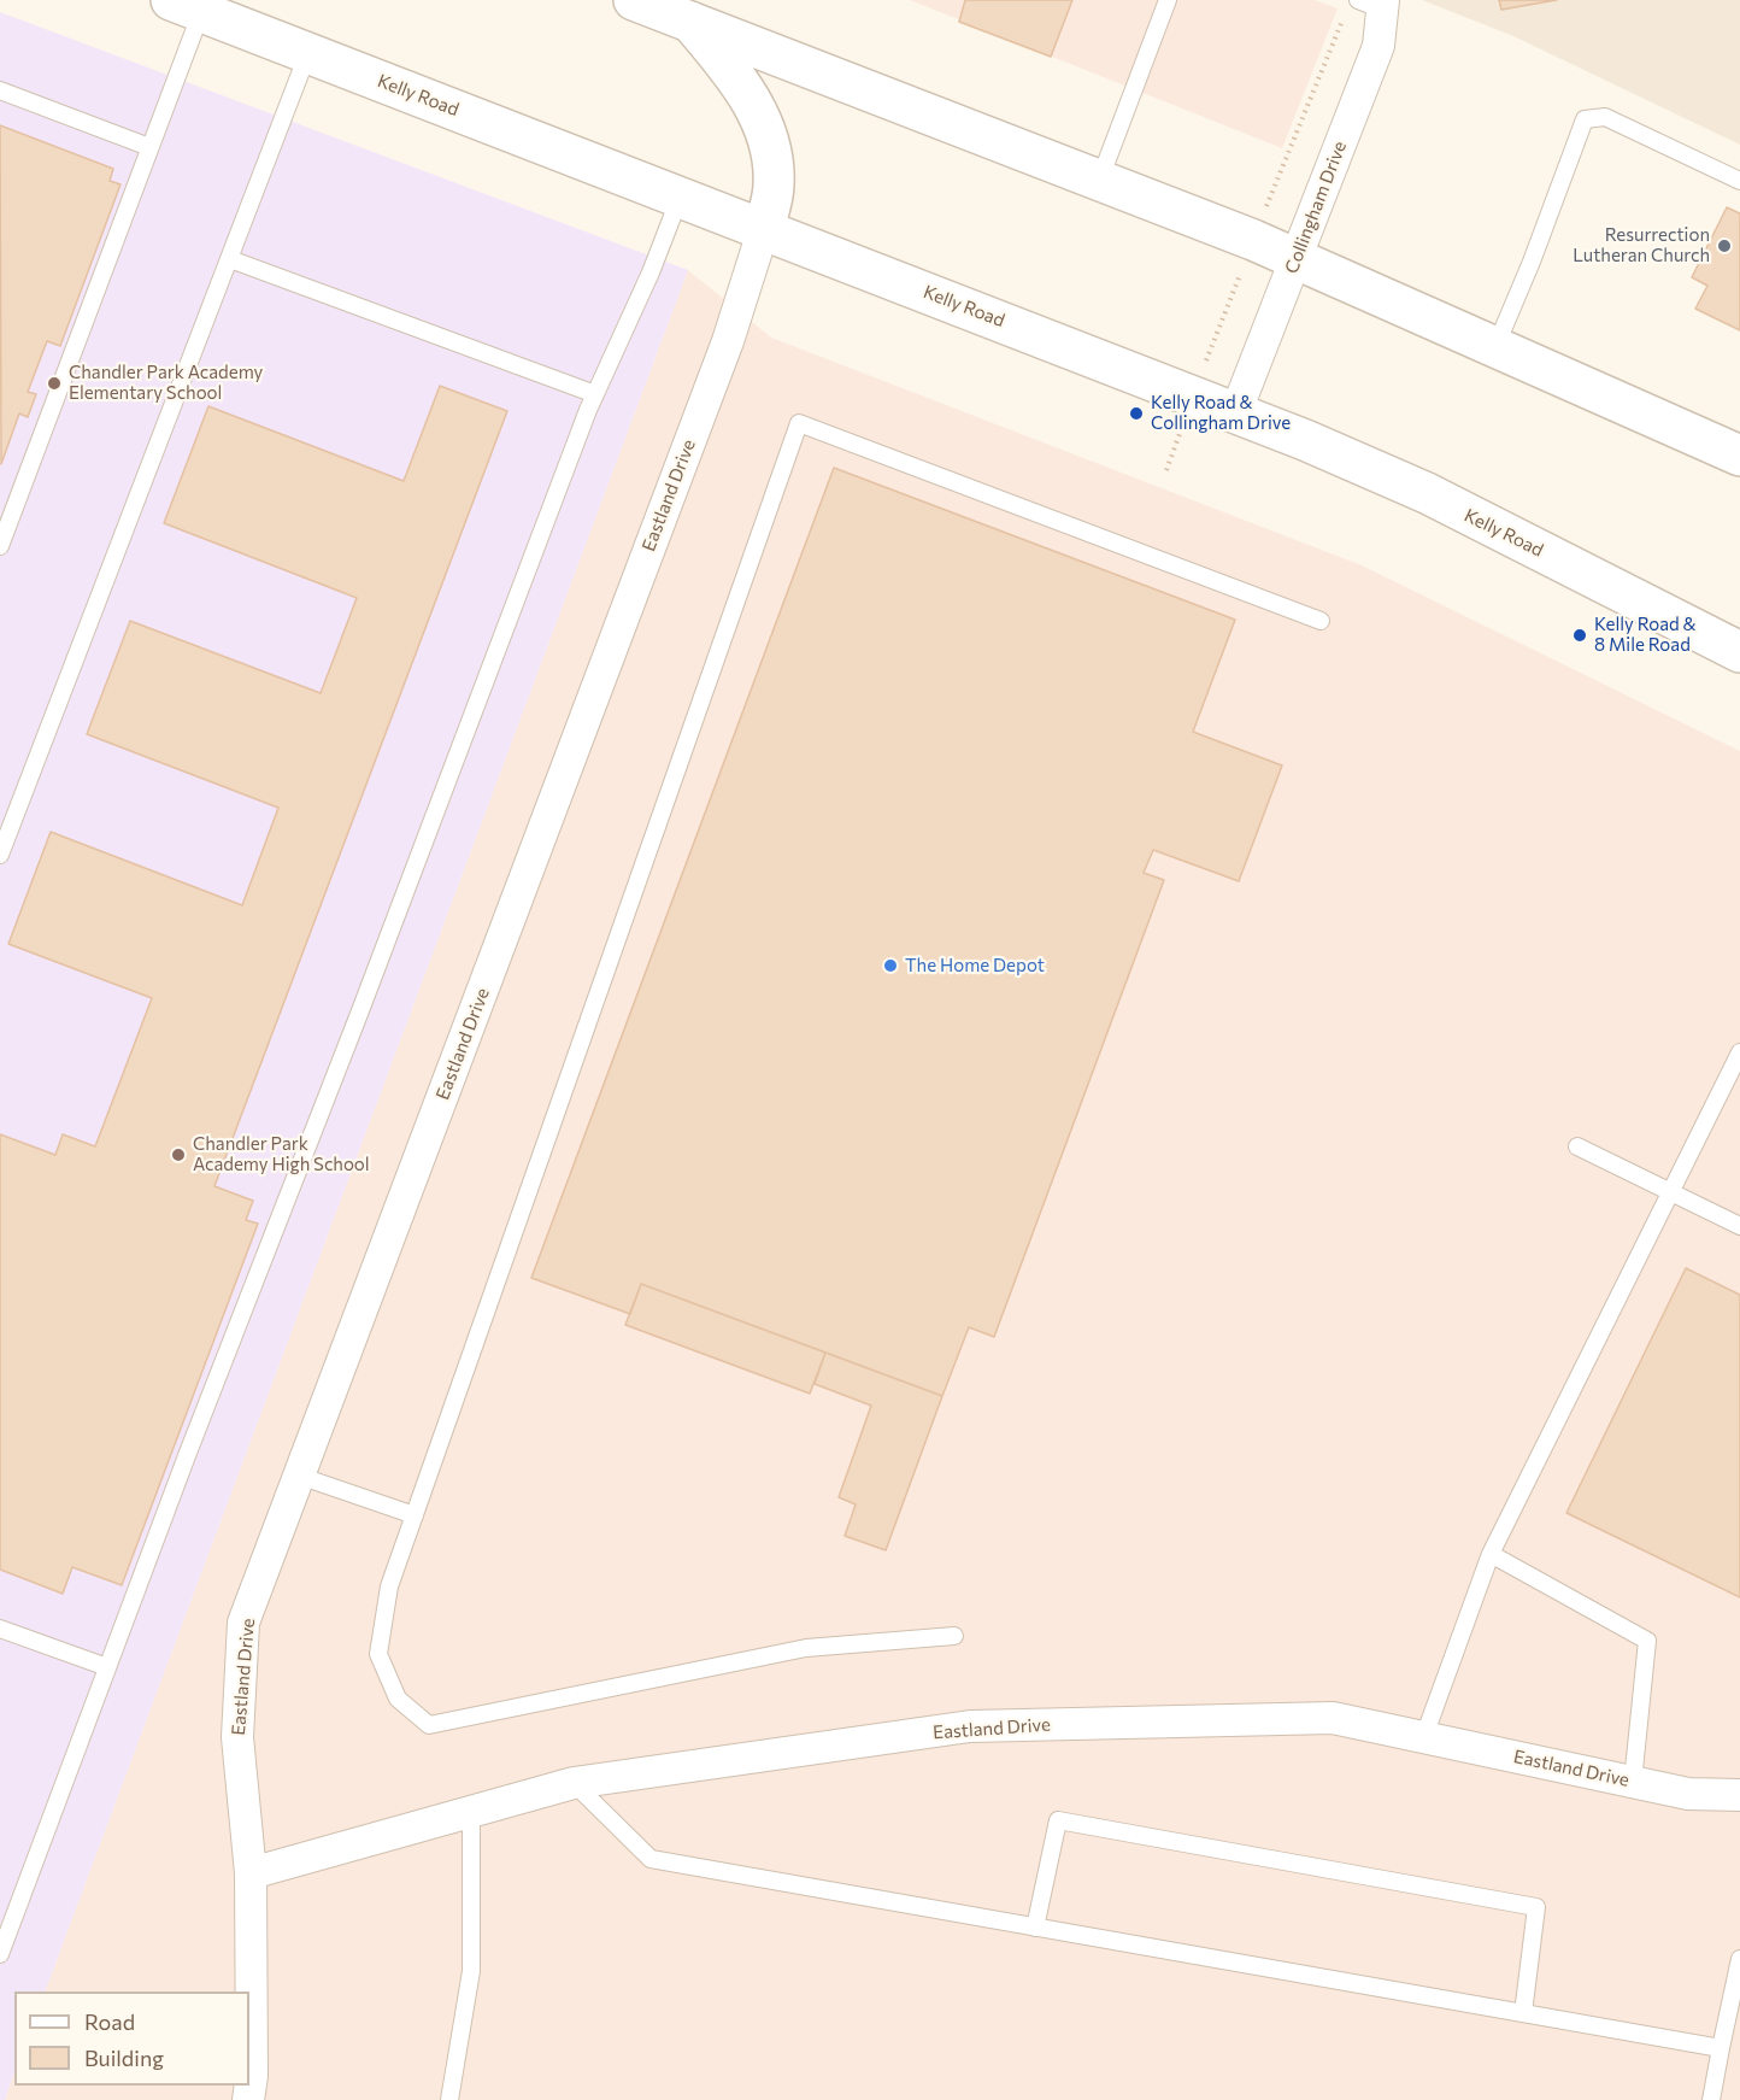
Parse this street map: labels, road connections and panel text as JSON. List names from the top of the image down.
{
  "streets": {
    "street": ["Kelly Road", "Collingham Drive", "Eastland Drive"]
  },
  "crossings": [
    ["Kelly Road", "Collingham Drive"],
    ["Kelly Road", "Eastland Drive"]
  ],
  "places": [
    "Resurrection Lutheran Church",
    "Chandler Park Academy Elementary School",
    "Kelly Road & Collingham Drive",
    "Kelly Road & 8 Mile Road",
    "The Home Depot",
    "Chandler Park Academy High School"
  ],
  "legend": ["Road", "Building"]
}
